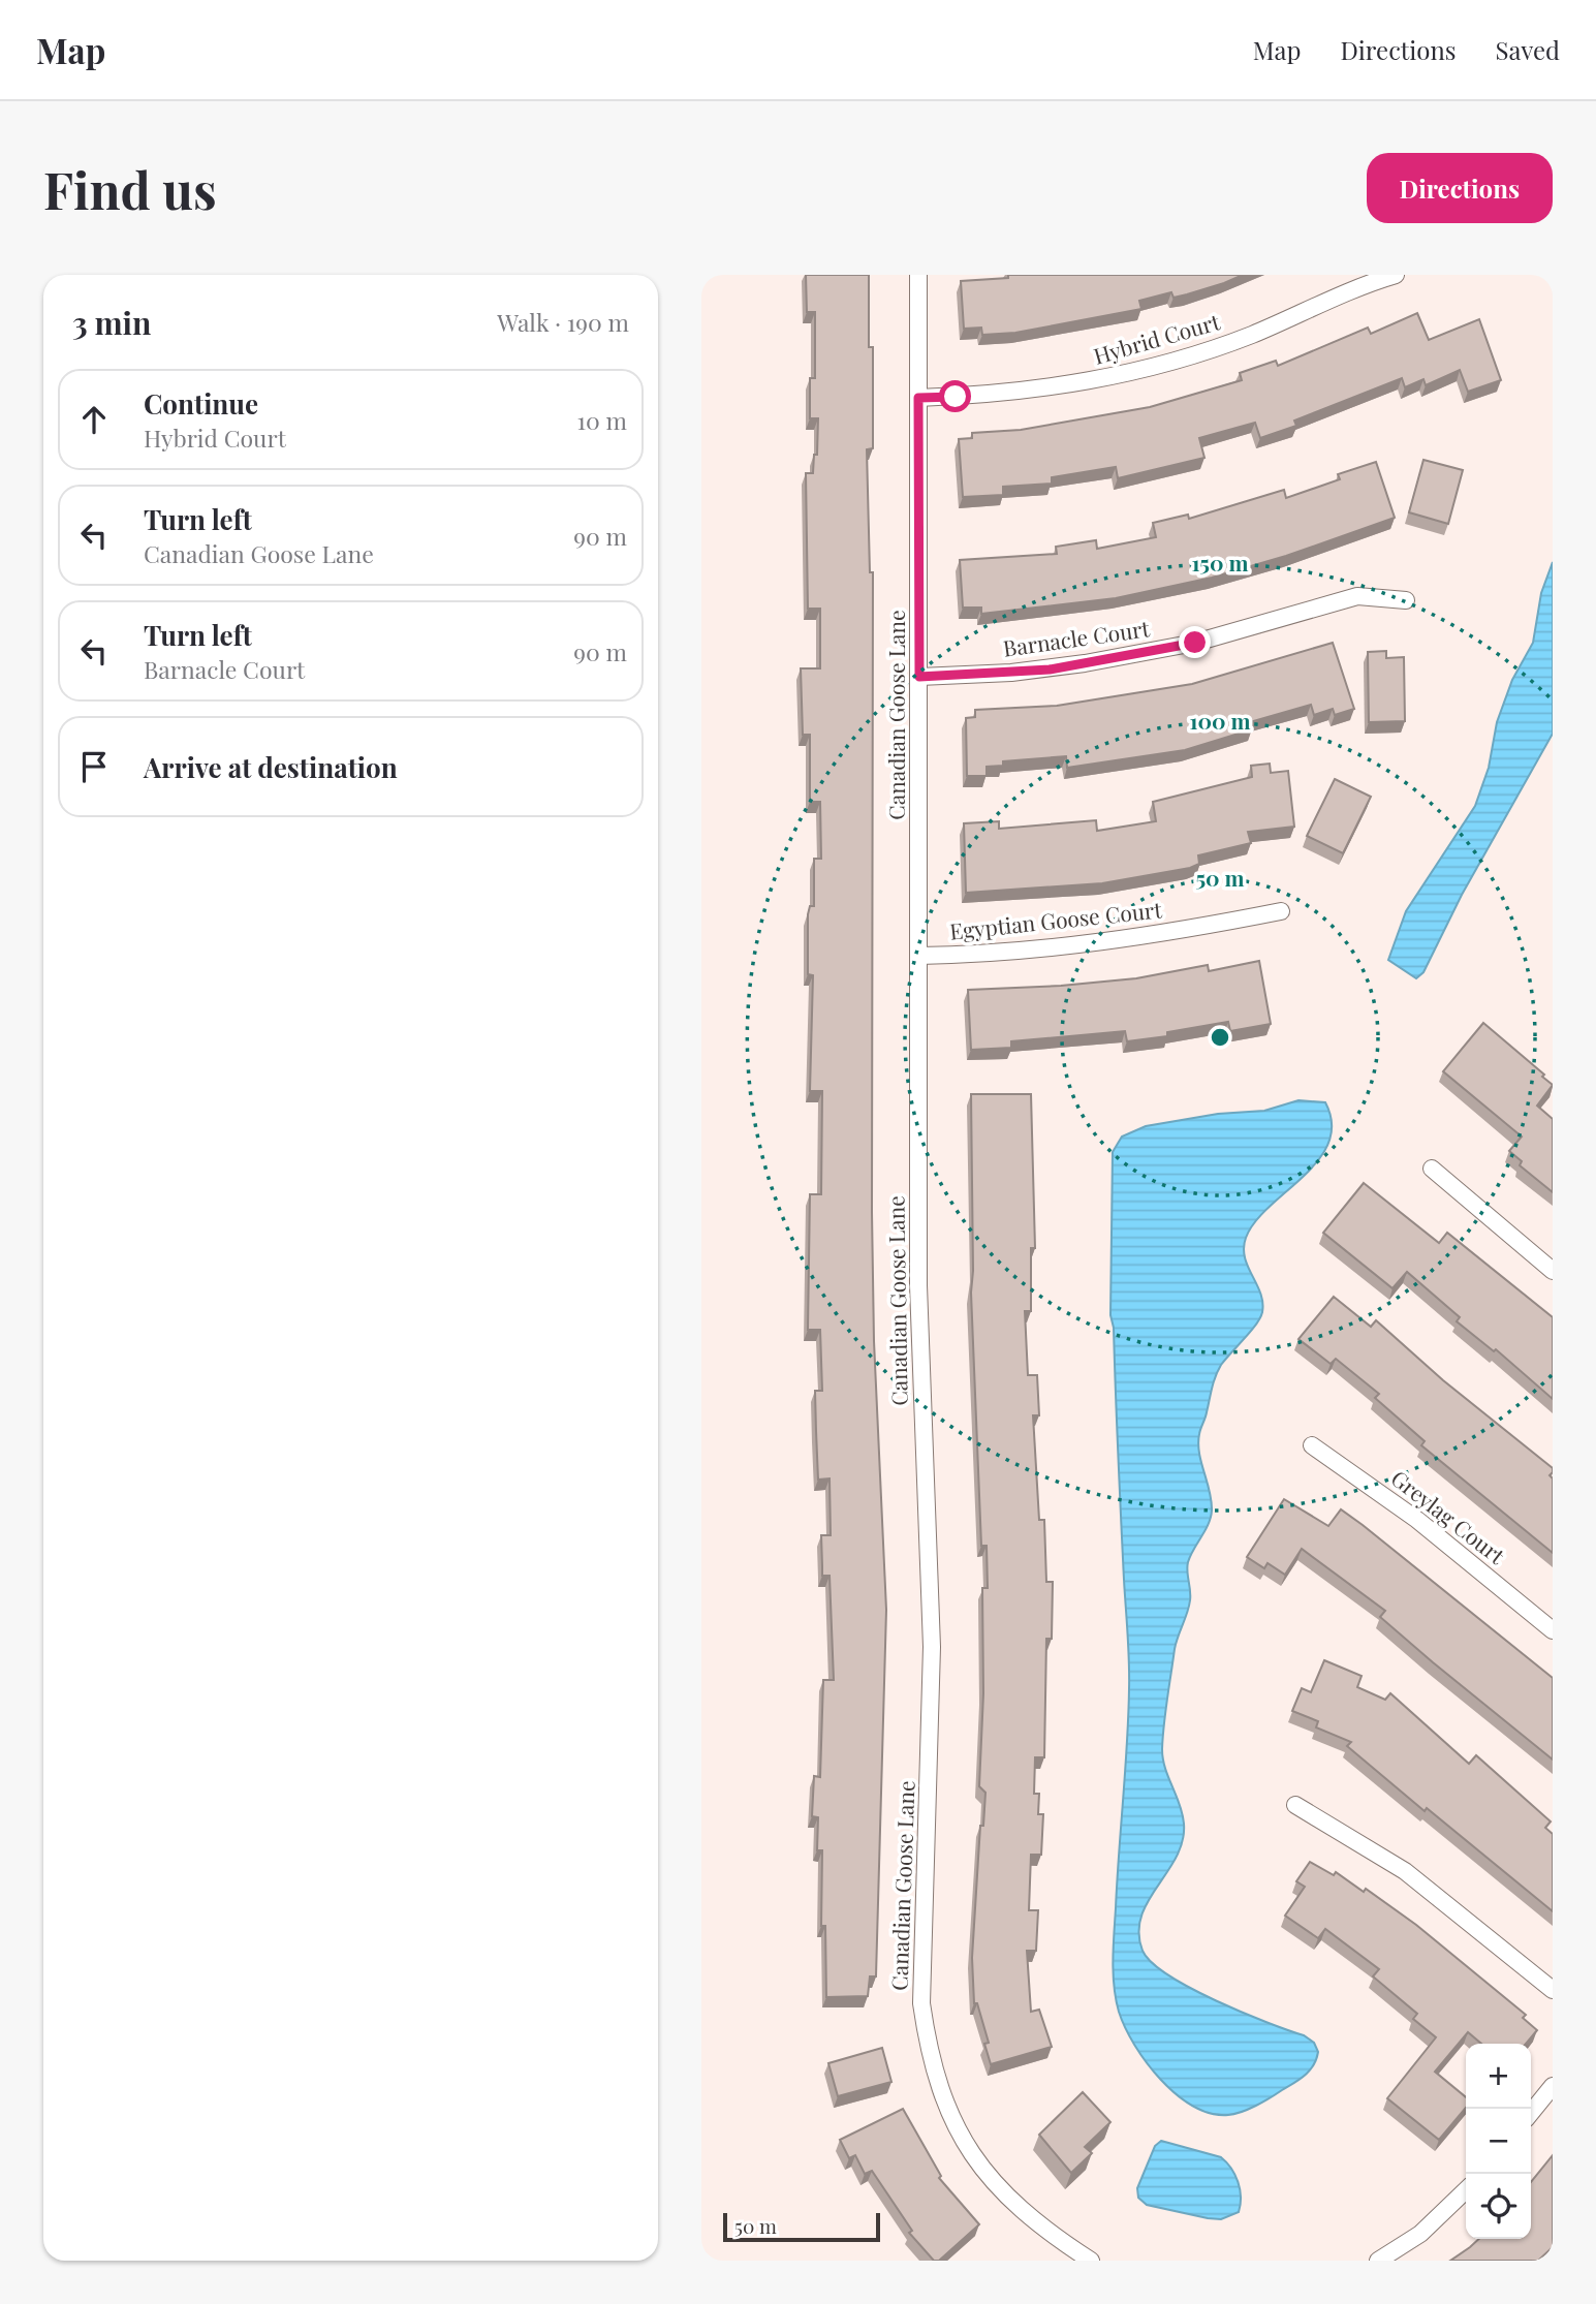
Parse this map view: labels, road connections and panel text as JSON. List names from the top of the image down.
{
  "streets": {
    "street": [
      "Hybrid Court",
      "Barnacle Court",
      "Canadian Goose Lane",
      "Egyptian Goose Court",
      "Greylag Court"
    ]
  },
  "crossings": [
    ["Hybrid Court", "Canadian Goose Lane"],
    ["Barnacle Court", "Canadian Goose Lane"],
    ["Canadian Goose Lane", "Egyptian Goose Court"]
  ],
  "scale_bar": "50 m",
  "page": {
    "header": "Map",
    "nav": ["Map", "Directions", "Saved"],
    "buttons": "Directions",
    "title": "Find us",
    "heading": ["3 min", "Walk · 190 m"],
    "list": [
      ["Continue", "Hybrid Court", "10 m"],
      ["Turn left", "Canadian Goose Lane", "90 m"],
      ["Turn left", "Barnacle Court", "90 m"],
      "Arrive at destination"
    ],
    "map_buttons": ["+", "−"],
    "scale": "50 m"
  },
  "rings": ["150 m", "100 m", "50 m"]
}
